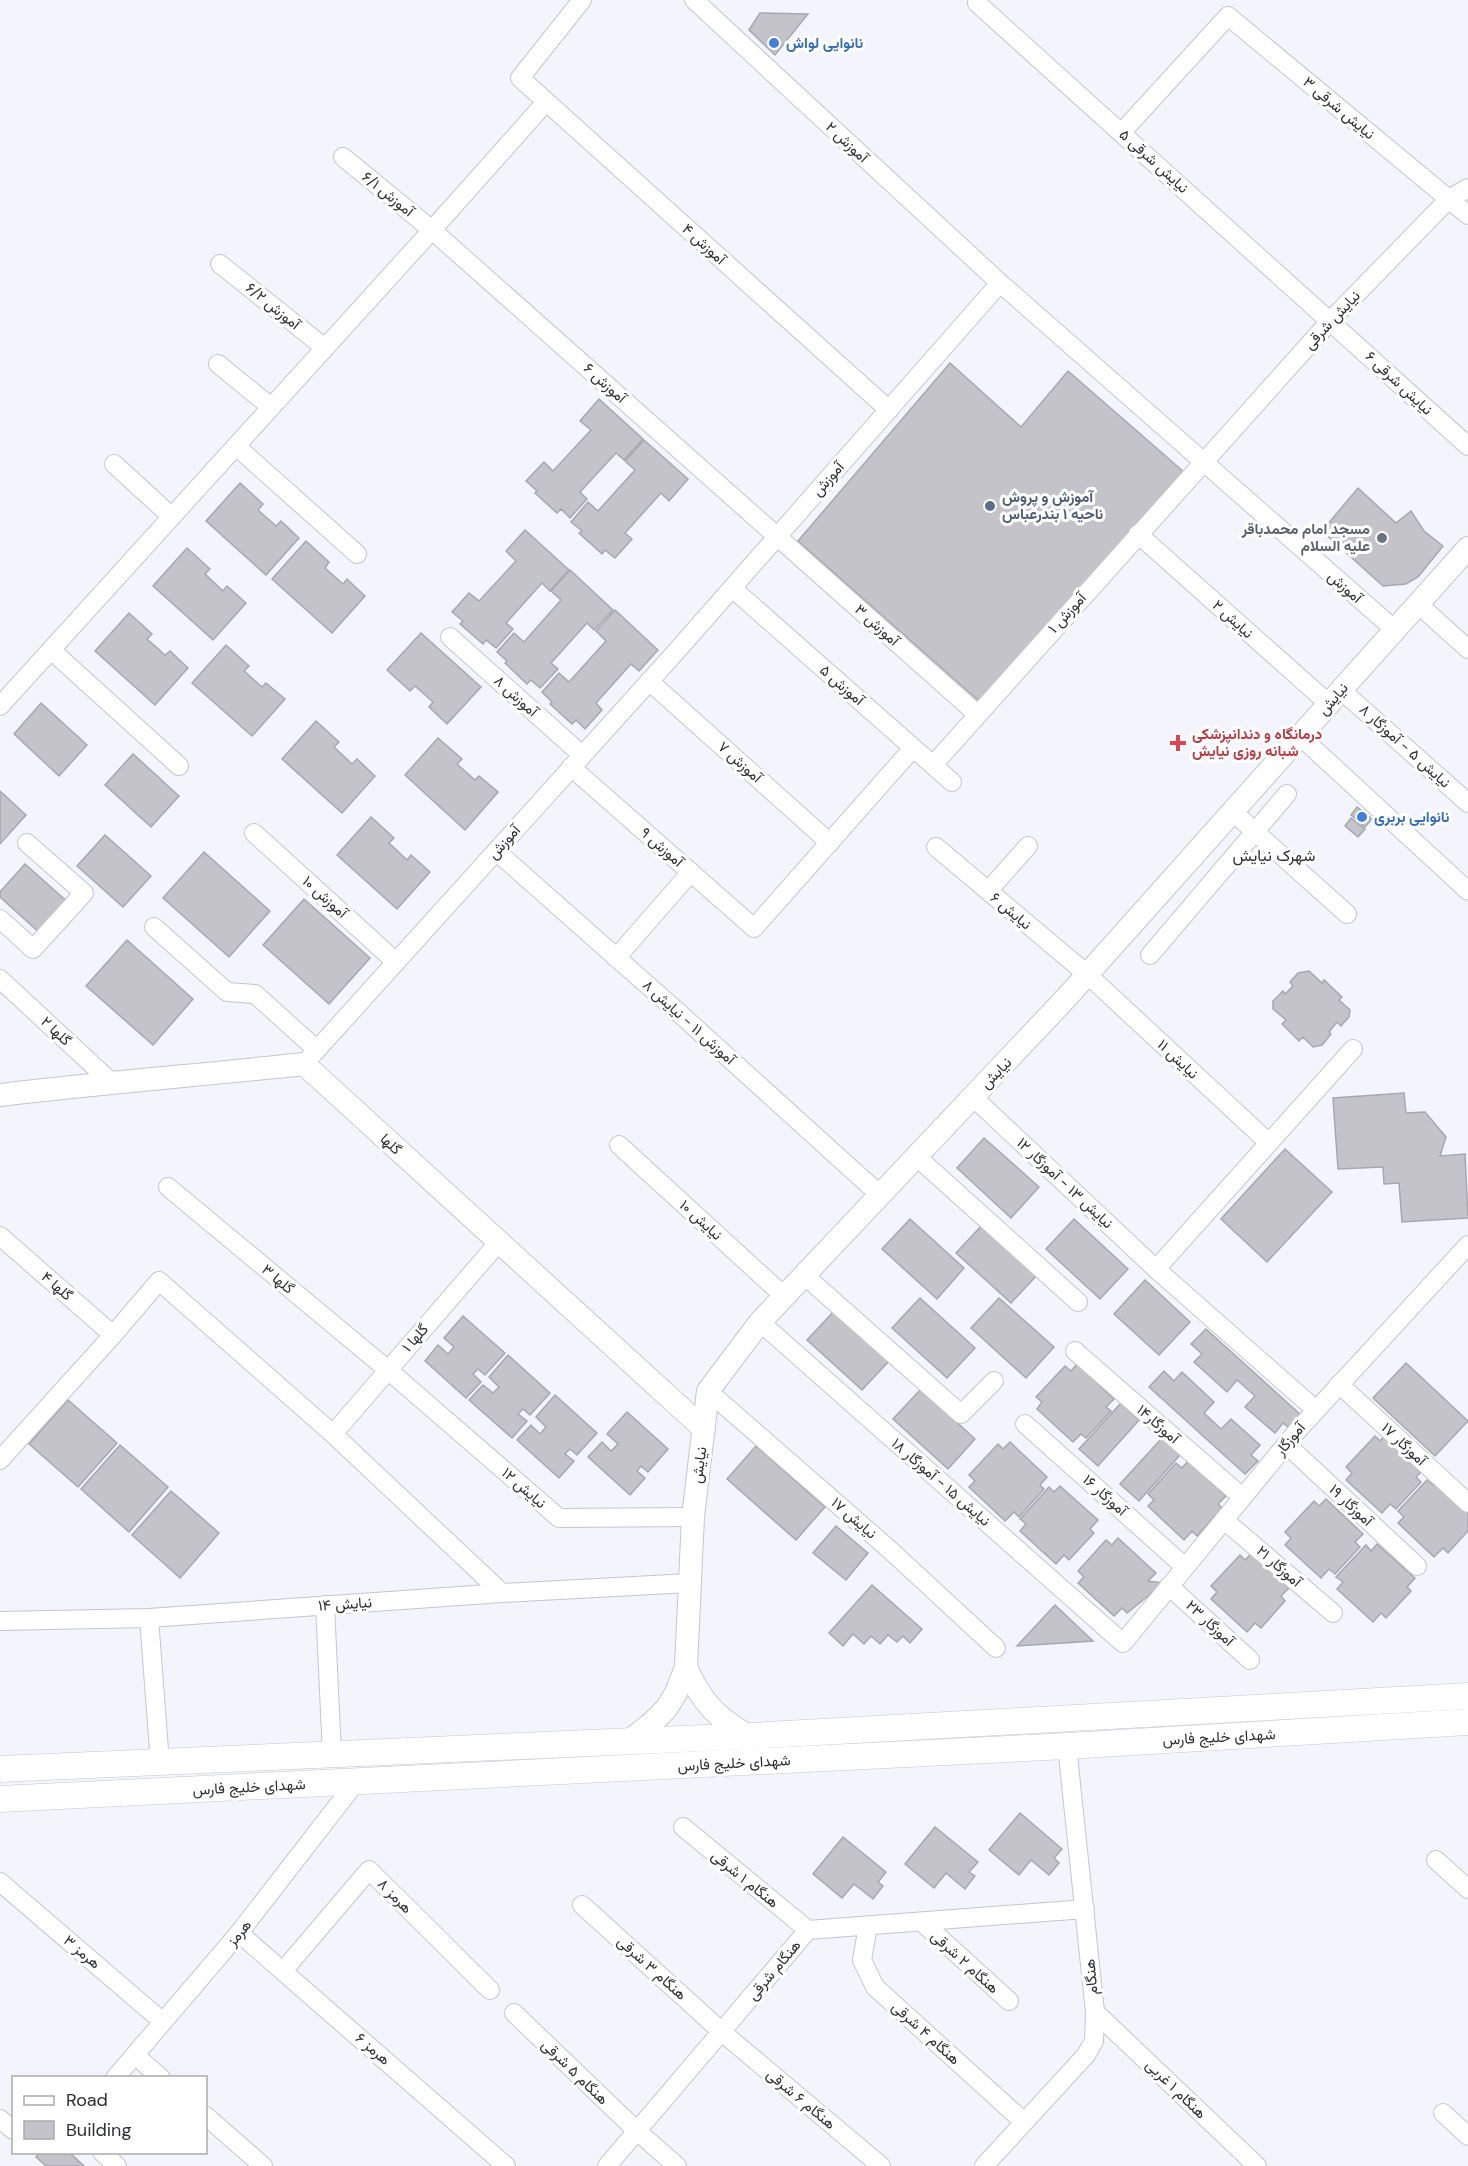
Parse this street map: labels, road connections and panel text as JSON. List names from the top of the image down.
{
  "streets": {
    "main road": ["شهدای خلیج فارس"],
    "street": [
      "نیایش شرقی ۳",
      "آموزش ۲",
      "نیایش شرقی ۵",
      "آموزش ۶/۱",
      "آموزش ۴",
      "آموزش ۶/۲",
      "نیایش شرقی",
      "آموزش ۶",
      "نیایش شرقی ۶",
      "آموزش",
      "آموزش ۱",
      "نیایش ۲",
      "آموزش ۳",
      "آموزش ۵",
      "آموزش ۸",
      "نیایش",
      "نیایش ۵ - آموزگار ۸",
      "آموزش ۷",
      "آموزش ۹",
      "آموزش ۱۰",
      "نیایش ۶",
      "آموزش ۱۱ - نیایش ۸",
      "گلها ۲",
      "نیایش ۱۱",
      "گلها",
      "نیایش ۱۳ - آموزگار ۱۲",
      "نیایش ۱۰",
      "گلها ۳",
      "گلها ۴",
      "گلها ۱",
      "آموزگار۱۴",
      "آموزگار",
      "آموزگار ۱۷",
      "نیایش ۱۵ - آموزگار ۱۸",
      "نیایش ۱۲",
      "آموزگار ۱۶",
      "آموزگار ۱۹",
      "نیایش ۱۷",
      "آموزگار ۲۱",
      "نیایش ۱۴",
      "آموزگار ۲۳",
      "هنگام ۱ شرقی",
      "هرمز ۸",
      "هرمز",
      "هرمز ۳",
      "هنگام ۲ شرقی",
      "هنگام ۳ شرقی",
      "هنگام شرقی",
      "هنگام",
      "هنگام ۴ شرقی",
      "هرمز ۶",
      "هنگام ۵ شرقی",
      "هنگام ۱ غربی",
      "هنگام ۶ شرقی"
    ]
  },
  "crossings": [
    ["نیایش شرقی ۳", "نیایش شرقی ۵"],
    ["نیایش شرقی ۳", "نیایش شرقی"],
    ["آموزش ۲", "آموزش"],
    ["نیایش شرقی ۵", "نیایش شرقی"],
    ["نیایش شرقی ۵", "نیایش شرقی ۶"],
    ["آموزش ۶/۱", "آموزش ۶"],
    ["آموزش ۴", "آموزش"],
    ["نیایش شرقی", "نیایش شرقی ۶"],
    ["نیایش شرقی", "آموزش"],
    ["نیایش شرقی", "آموزش ۱"],
    ["آموزش ۶", "آموزش"],
    ["آموزش ۶", "آموزش ۳"],
    ["آموزش", "آموزش ۱"],
    ["آموزش", "آموزش ۳"],
    ["آموزش", "آموزش ۵"],
    ["آموزش", "آموزش ۸"],
    ["آموزش", "نیایش"],
    ["آموزش", "آموزش ۷"],
    ["آموزش", "آموزش ۹"],
    ["آموزش", "آموزش ۱۰"],
    ["آموزش", "آموزش ۱۱ - نیایش ۸"],
    ["آموزش", "گلها"],
    ["آموزش ۱", "نیایش ۲"],
    ["آموزش ۱", "آموزش ۳"],
    ["آموزش ۱", "آموزش ۵"],
    ["نیایش ۲", "نیایش"],
    ["نیایش ۲", "نیایش ۵ - آموزگار ۸"],
    ["آموزش ۸", "آموزش ۹"],
    ["نیایش", "نیایش ۵ - آموزگار ۸"],
    ["نیایش", "نیایش ۶"],
    ["نیایش", "آموزش ۱۱ - نیایش ۸"],
    ["نیایش", "نیایش ۱۱"],
    ["نیایش", "گلها"],
    ["نیایش", "نیایش ۱۳ - آموزگار ۱۲"],
    ["نیایش", "نیایش ۱۰"],
    ["نیایش", "نیایش ۱۵ - آموزگار ۱۸"],
    ["نیایش", "نیایش ۱۲"],
    ["نیایش", "نیایش ۱۷"],
    ["نیایش", "نیایش ۱۴"],
    ["نیایش", "شهدای خلیج فارس"],
    ["آموزش ۷", "آموزش ۹"],
    ["نیایش ۶", "نیایش ۱۱"],
    ["گلها", "گلها ۱"],
    ["نیایش ۱۳ - آموزگار ۱۲", "آموزگار"],
    ["گلها ۳", "گلها ۱"],
    ["گلها ۳", "نیایش ۱۲"],
    ["گلها ۱", "نیایش ۱۲"],
    ["آموزگار۱۴", "آموزگار"],
    ["آموزگار", "آموزگار ۱۷"],
    ["آموزگار", "نیایش ۱۵ - آموزگار ۱۸"],
    ["آموزگار", "آموزگار ۱۶"],
    ["آموزگار", "آموزگار ۱۹"],
    ["آموزگار", "آموزگار ۲۱"],
    ["آموزگار", "آموزگار ۲۳"],
    ["شهدای خلیج فارس", "هرمز"],
    ["شهدای خلیج فارس", "هنگام"],
    ["هنگام ۱ شرقی", "هنگام شرقی"],
    ["هرمز ۸", "هرمز ۶"],
    ["هرمز", "هرمز ۳"],
    ["هرمز", "هرمز ۶"],
    ["هنگام ۲ شرقی", "هنگام شرقی"],
    ["هنگام ۳ شرقی", "هنگام شرقی"],
    ["هنگام ۳ شرقی", "هنگام ۶ شرقی"],
    ["هنگام شرقی", "هنگام"],
    ["هنگام شرقی", "هنگام ۴ شرقی"],
    ["هنگام شرقی", "هنگام ۵ شرقی"],
    ["هنگام شرقی", "هنگام ۶ شرقی"],
    ["هنگام", "هنگام ۴ شرقی"],
    ["هنگام", "هنگام ۱ غربی"]
  ],
  "districts": ["شهرک نیایش"],
  "places": {
    "other": [
      "نانوایی لواش",
      "آموزش و پروش ناحیه ۱ بندرعباس",
      "مسجد امام محمدباقر علیه السلام",
      "نانوایی بربری"
    ],
    "health": ["درمانگاه و دندانپزشکی شبانه روزی نیایش"]
  },
  "legend": ["Road", "Building"]
}
